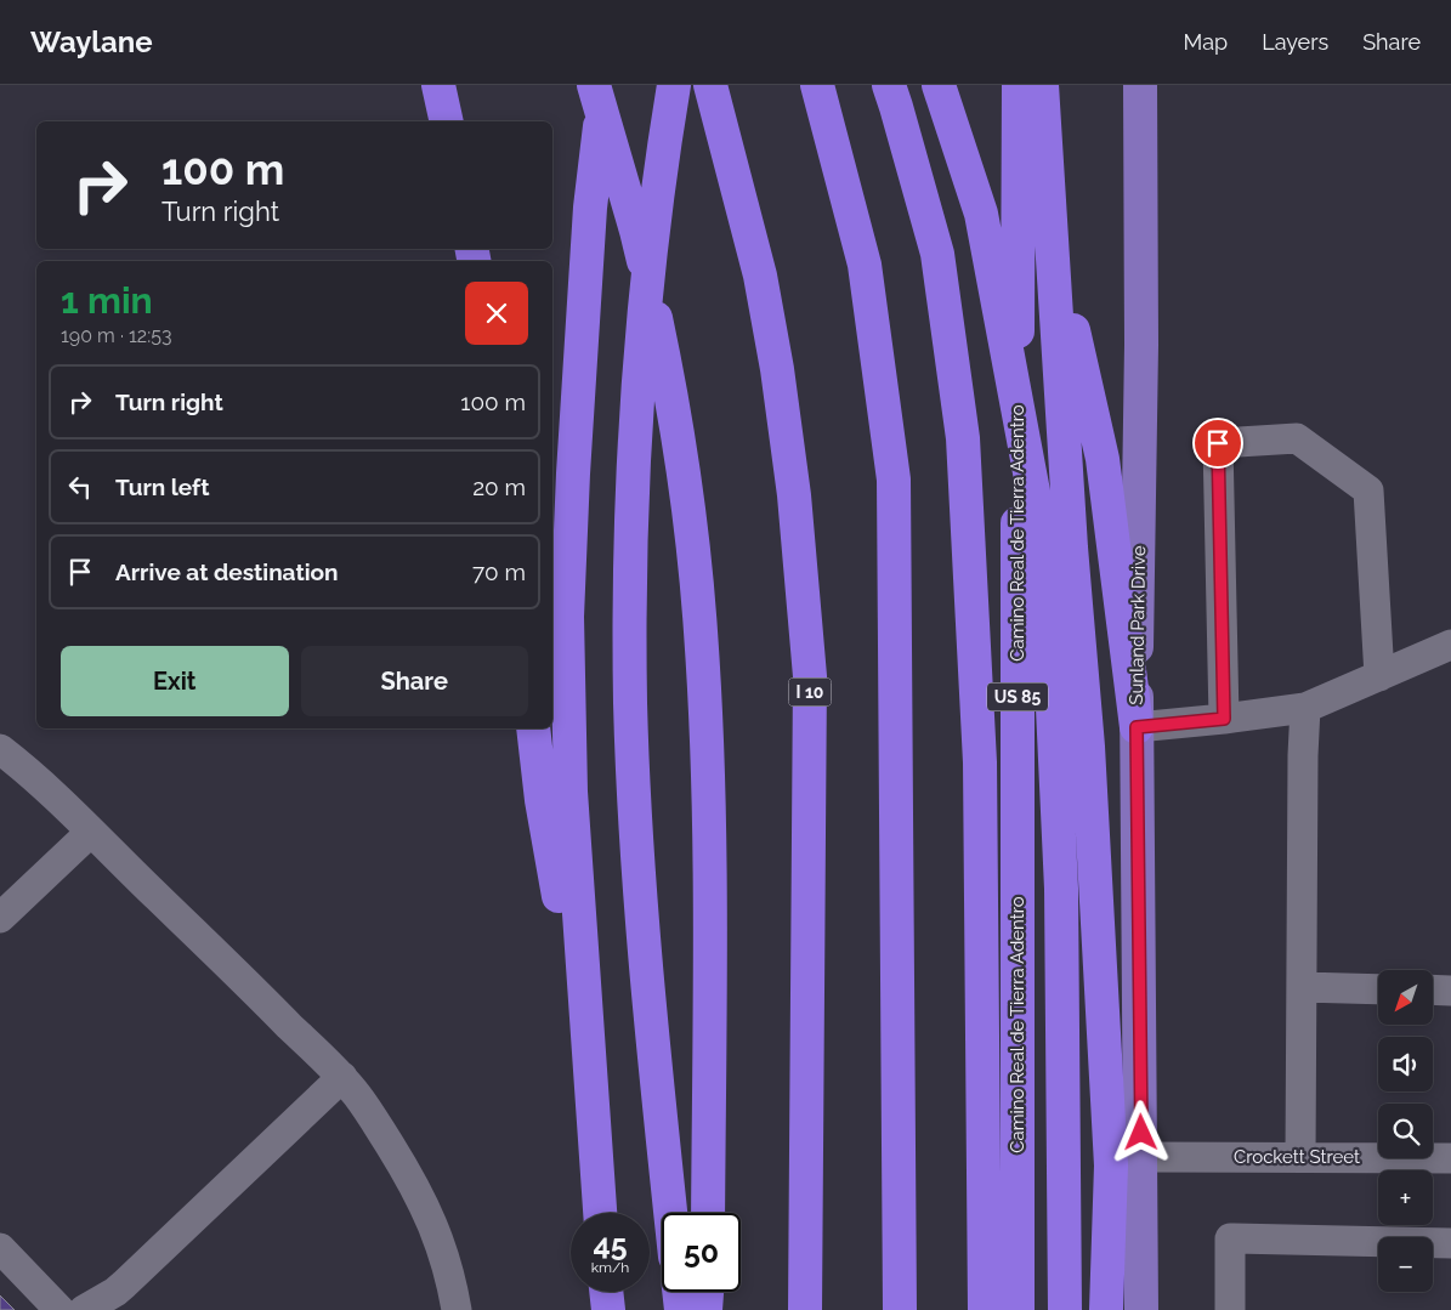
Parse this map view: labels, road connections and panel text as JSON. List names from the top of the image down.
{
  "streets": {
    "highway": ["Camino Real de Tierra Adentro", "I 10", "US 85"],
    "main road": ["Sunland Park Drive"],
    "street": ["Crockett Street"]
  },
  "crossings": [
    ["Sunland Park Drive", "Crockett Street"]
  ],
  "north": "bottom left",
  "page": {
    "header": "Waylane",
    "nav": ["Map", "Layers", "Share"],
    "turn": ["100 m", "Turn right"],
    "heading": ["1 min", "190 m · 12:53"],
    "list": [
      {
        "name": "Turn right",
        "value": "100 m"
      },
      {
        "name": "Turn left",
        "value": "20 m"
      },
      {
        "name": "Arrive at destination",
        "value": "70 m"
      }
    ],
    "buttons": ["Exit", "Share"],
    "map_buttons": ["+", "−"],
    "speed": "45 km/h",
    "limit": "50"
  }
}
